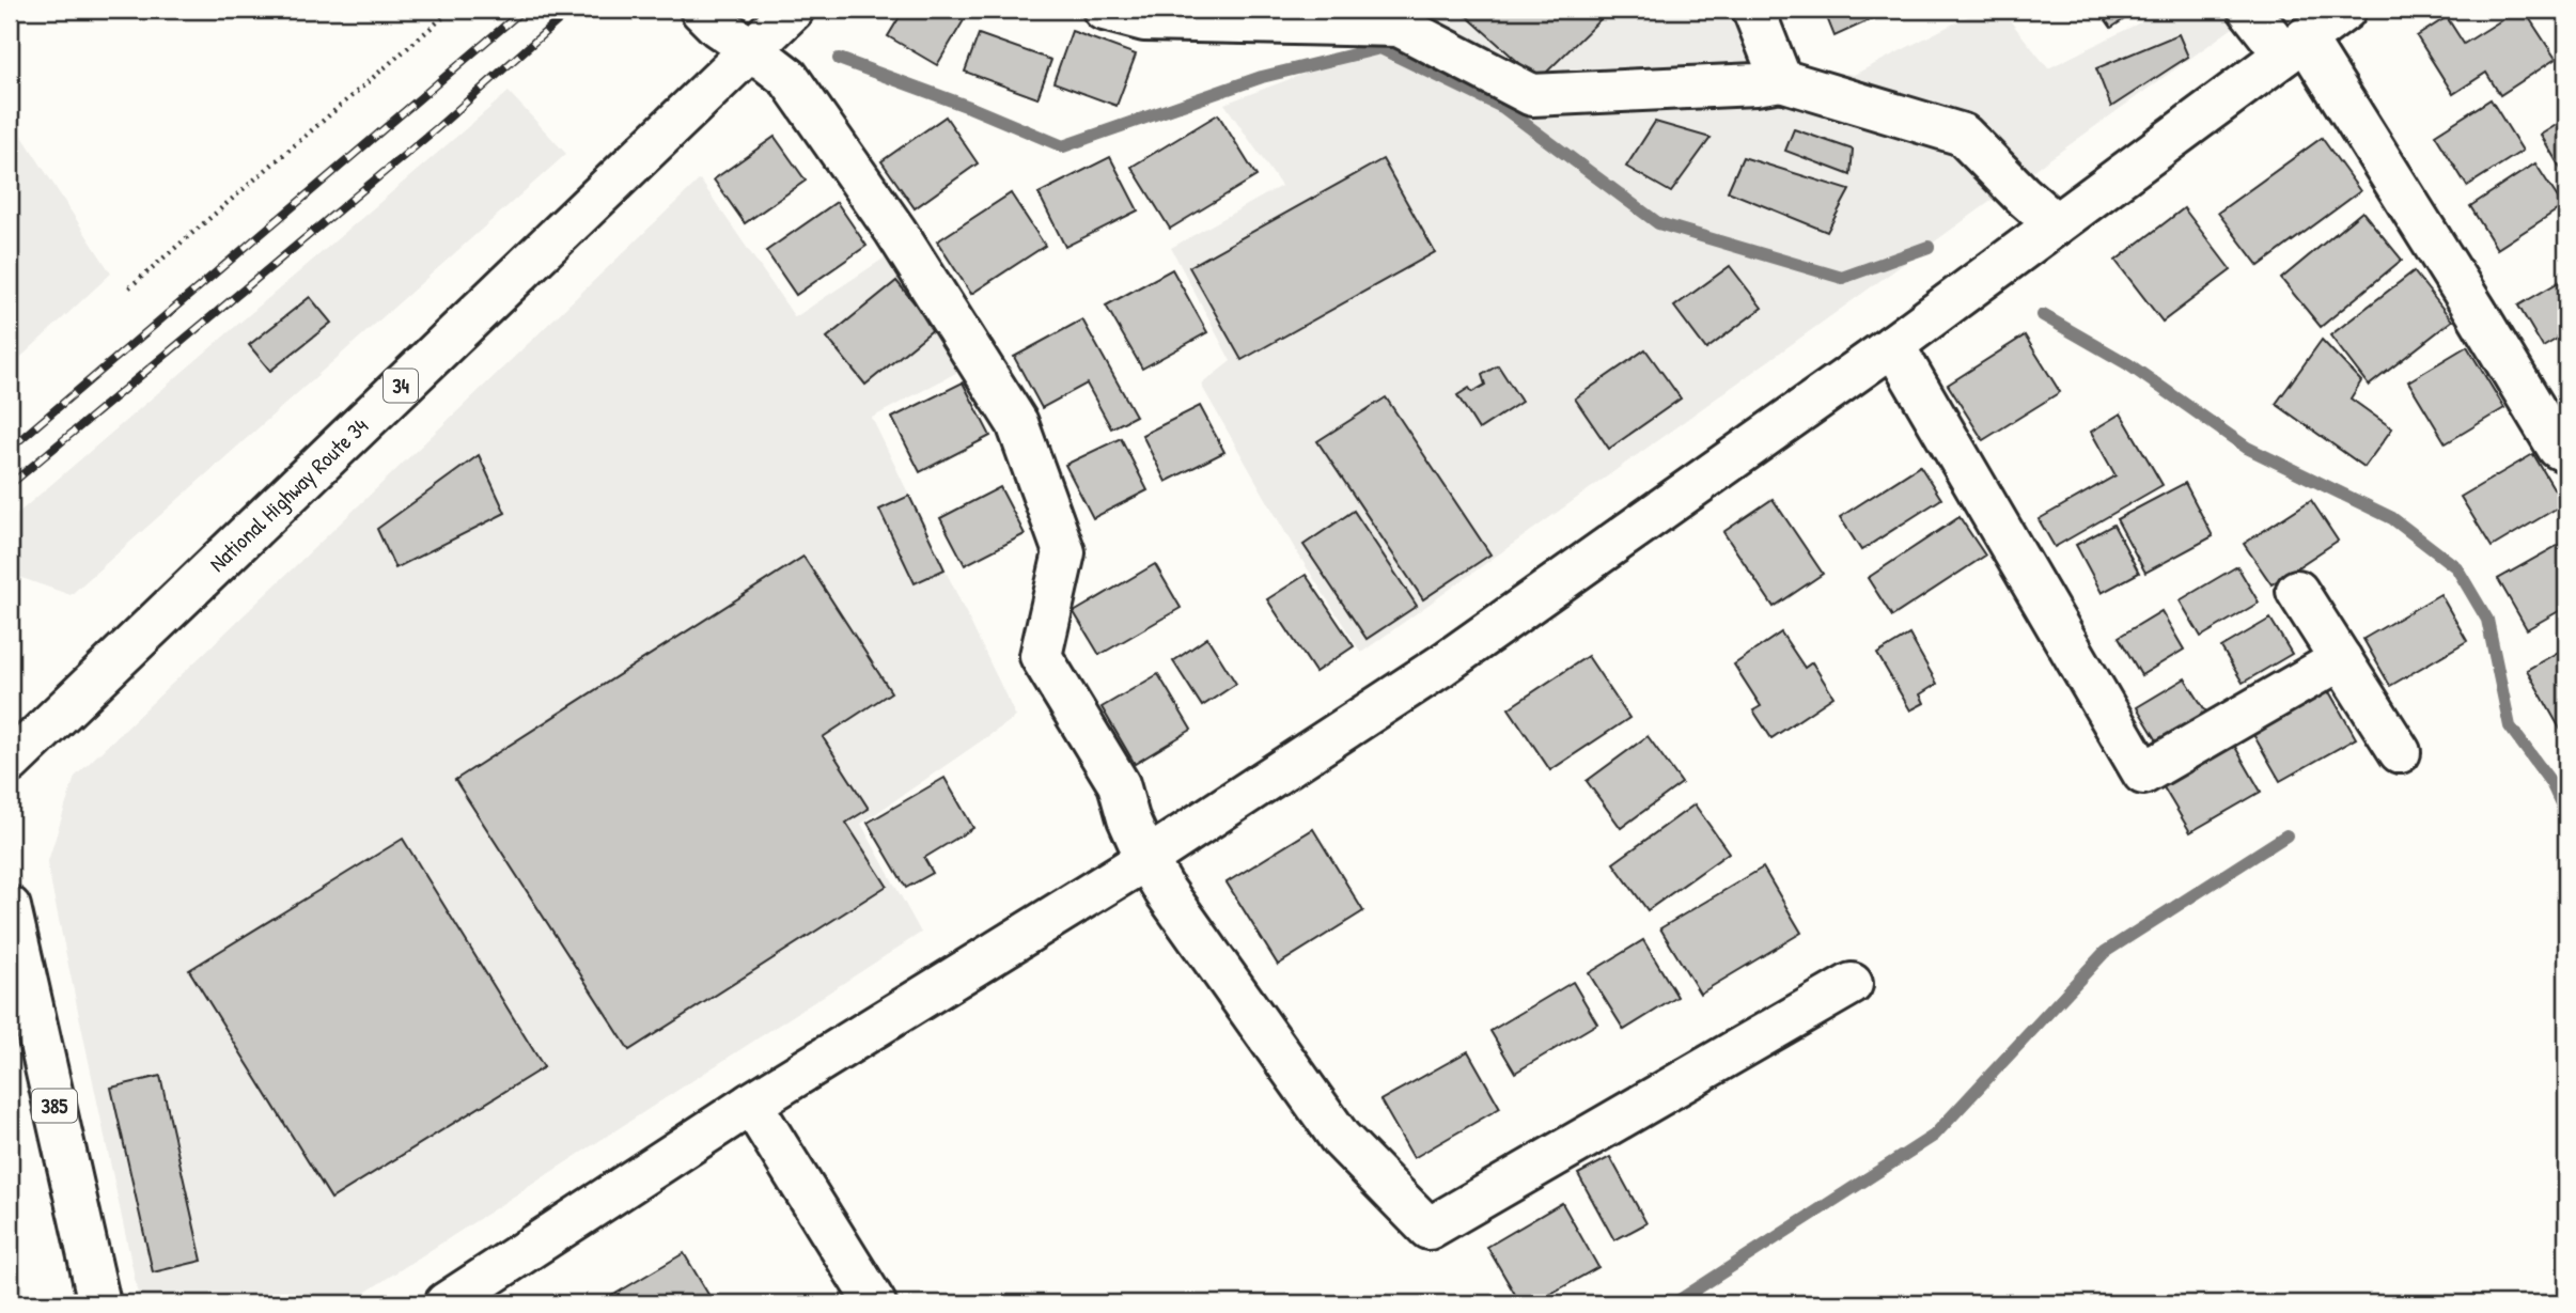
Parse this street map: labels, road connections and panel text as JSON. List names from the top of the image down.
{
  "streets": {
    "main road": ["34", "National Highway Route 34", "385"]
  }
}
